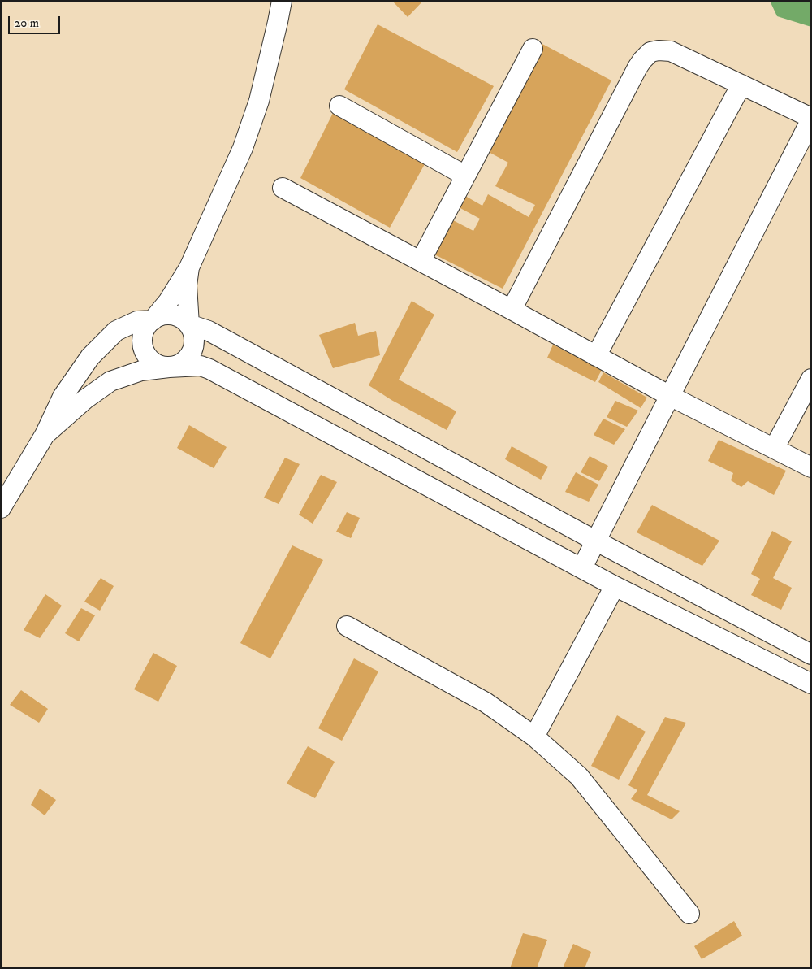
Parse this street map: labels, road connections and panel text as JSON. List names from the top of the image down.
{
  "scale_bar": "20 m"
}
